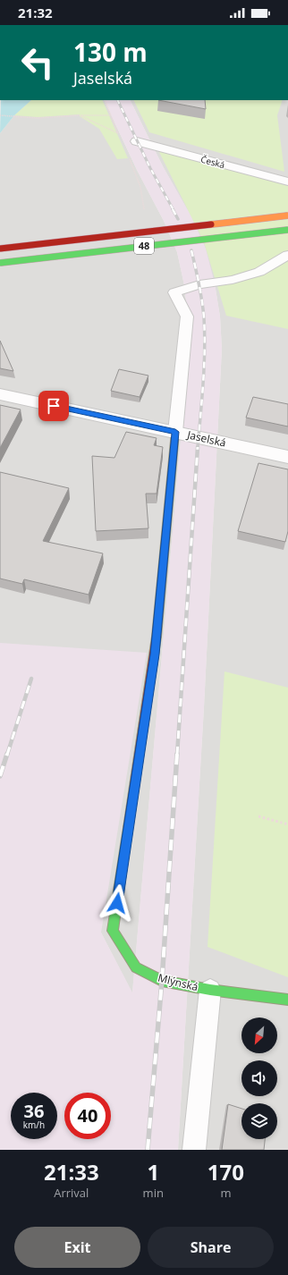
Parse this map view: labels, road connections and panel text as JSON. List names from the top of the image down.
{
  "streets": {
    "main road": ["48", "Mlýnská"],
    "street": ["Česká", "Jaselská"]
  },
  "crossings": [
    ["Jaselská", "Mlýnská"]
  ],
  "north": "bottom left",
  "page": {
    "status": "21:32",
    "turn": ["130 m", "Jaselská"],
    "speed": "36 km/h",
    "limit": "40",
    "eta": [
      "21:33",
      "Arrival",
      "1",
      "min",
      "170",
      "m"
    ],
    "buttons": ["Exit", "Share"]
  }
}
